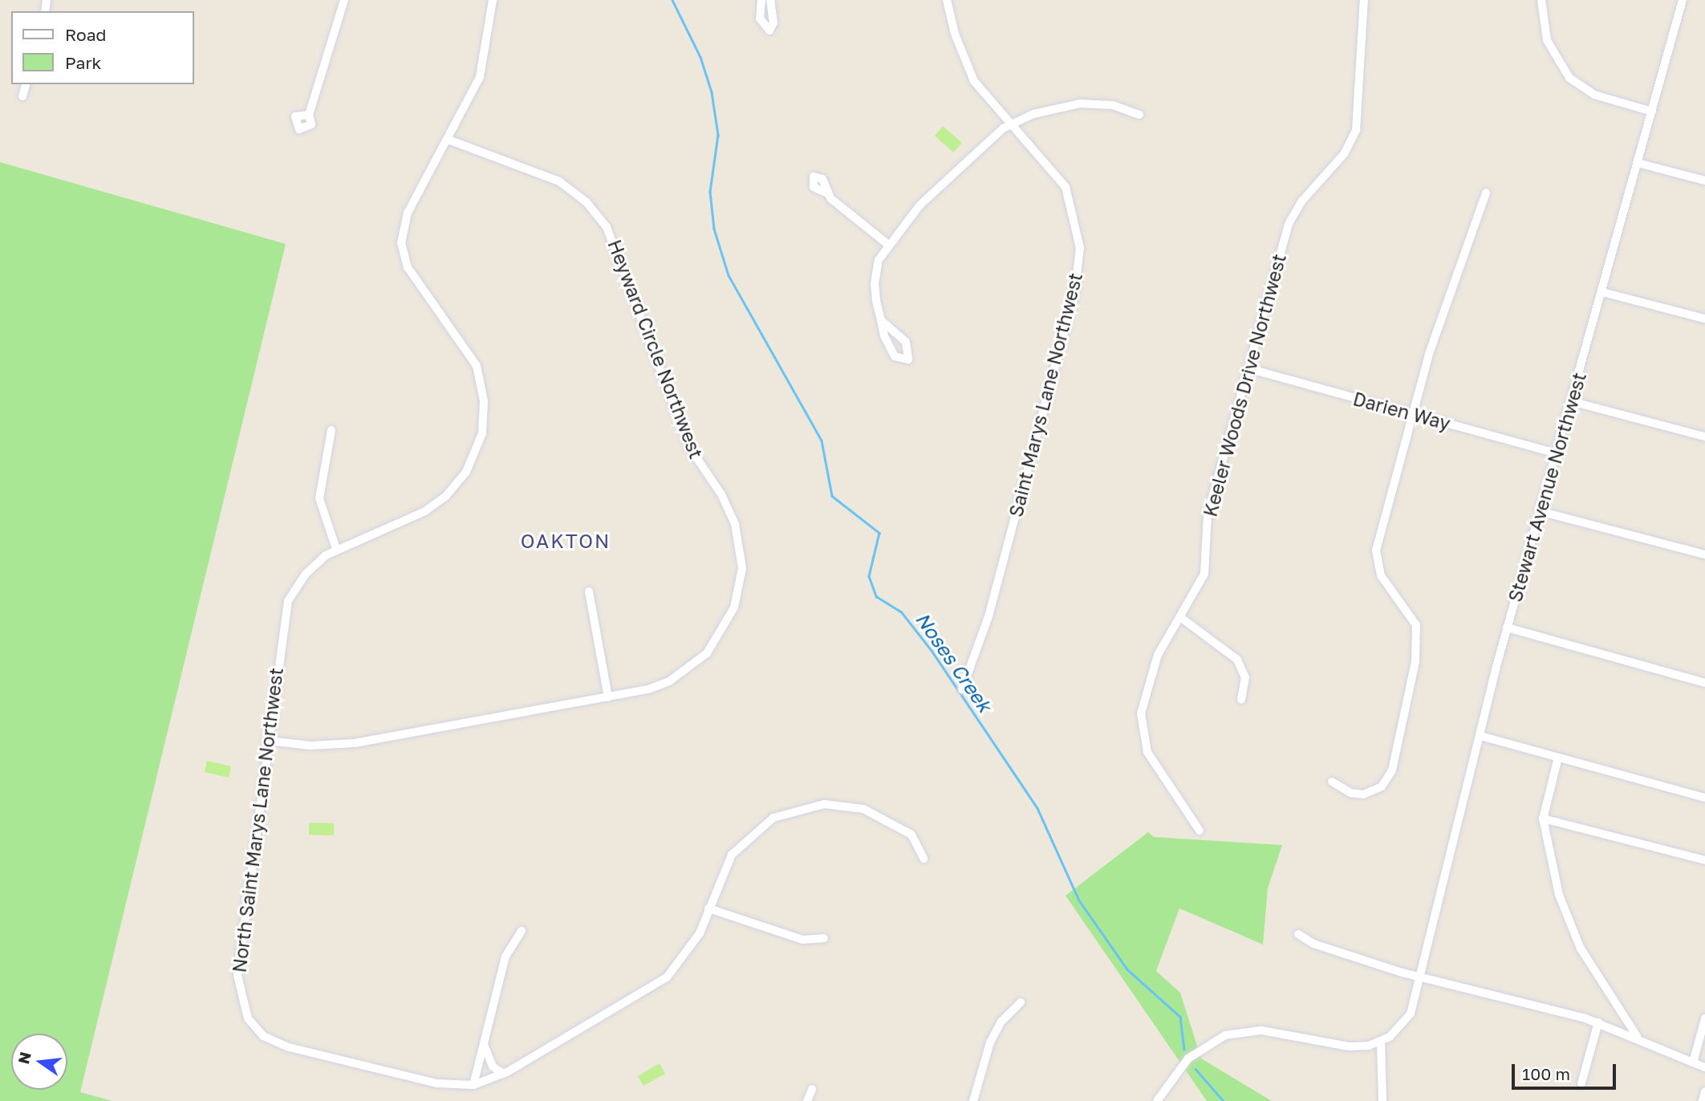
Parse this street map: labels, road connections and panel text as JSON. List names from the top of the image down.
{
  "streets": {
    "street": [
      "Heyward Circle Northwest",
      "Keeler Woods Drive Northwest",
      "Saint Marys Lane Northwest",
      "Darien Way",
      "Stewart Avenue Northwest",
      "North Saint Marys Lane Northwest"
    ]
  },
  "crossings": [
    ["Heyward Circle Northwest", "North Saint Marys Lane Northwest"],
    ["Keeler Woods Drive Northwest", "Darien Way"],
    ["Darien Way", "Stewart Avenue Northwest"]
  ],
  "districts": ["OAKTON"],
  "water": ["Noses Creek"],
  "legend": ["Road", "Park"],
  "scale_bar": "100 m",
  "north": "left"
}
